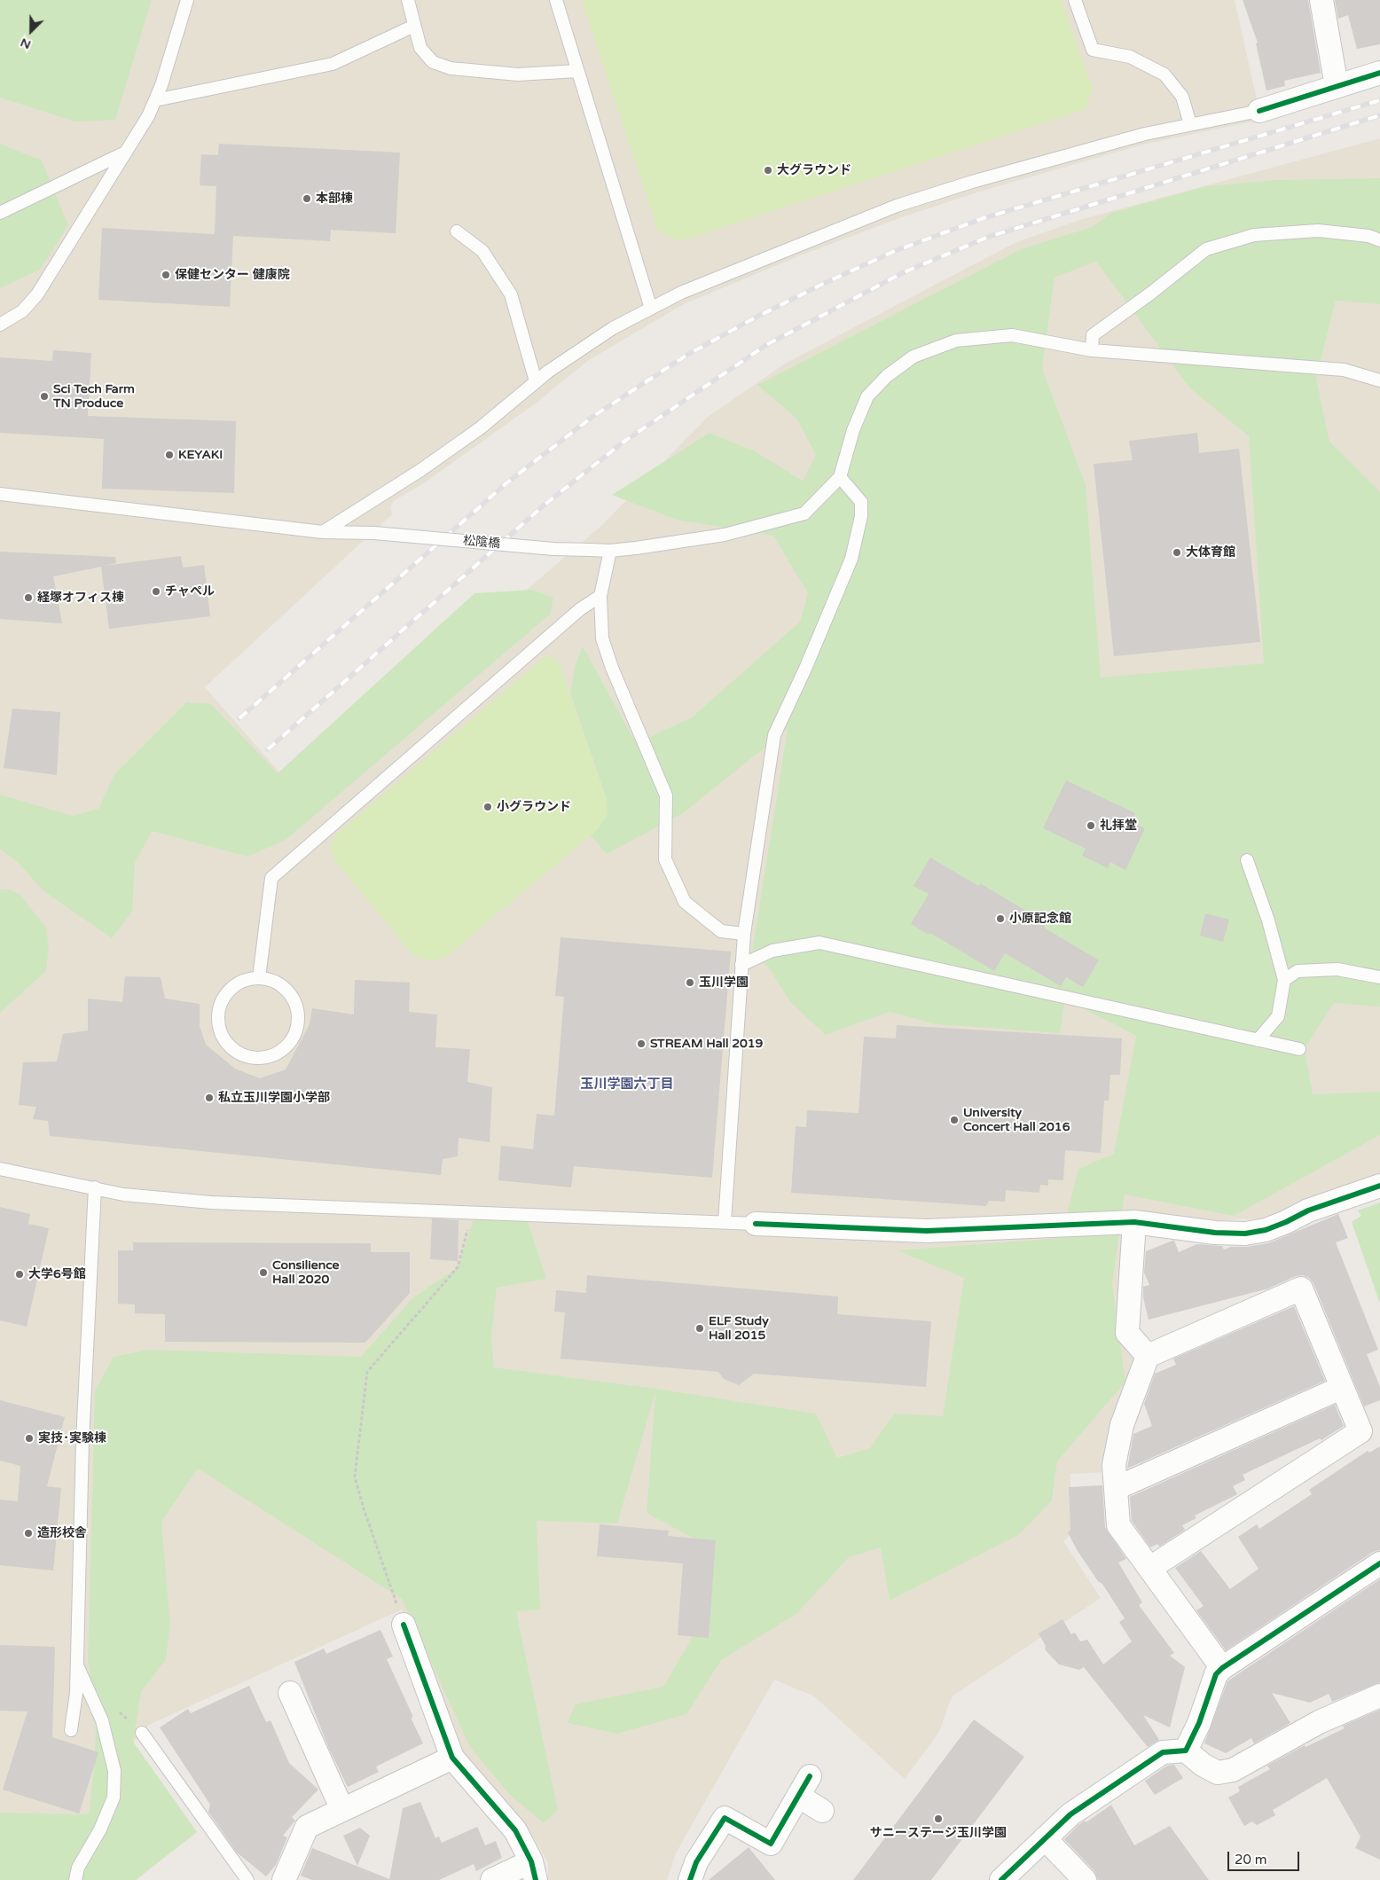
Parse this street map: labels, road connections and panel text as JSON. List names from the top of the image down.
{
  "streets": {
    "lane": ["松陰橋"]
  },
  "districts": ["玉川学園六丁目"],
  "places": [
    "大グラウンド",
    "本部棟",
    "保健センター 健康院",
    "Sci Tech Farm TN Produce",
    "KEYAKI",
    "大体育館",
    "チャペル",
    "経塚オフィス棟",
    "小グラウンド",
    "礼拝堂",
    "小原記念館",
    "玉川学園",
    "STREAM Hall 2019",
    "私立玉川学園小学部",
    "University Concert Hall 2016",
    "Consilience Hall 2020",
    "大学6号館",
    "ELF Study Hall 2015",
    "実技･実験棟",
    "造形校舎",
    "サニーステージ玉川学園"
  ],
  "scale_bar": "20 m",
  "north": "bottom left"
}
